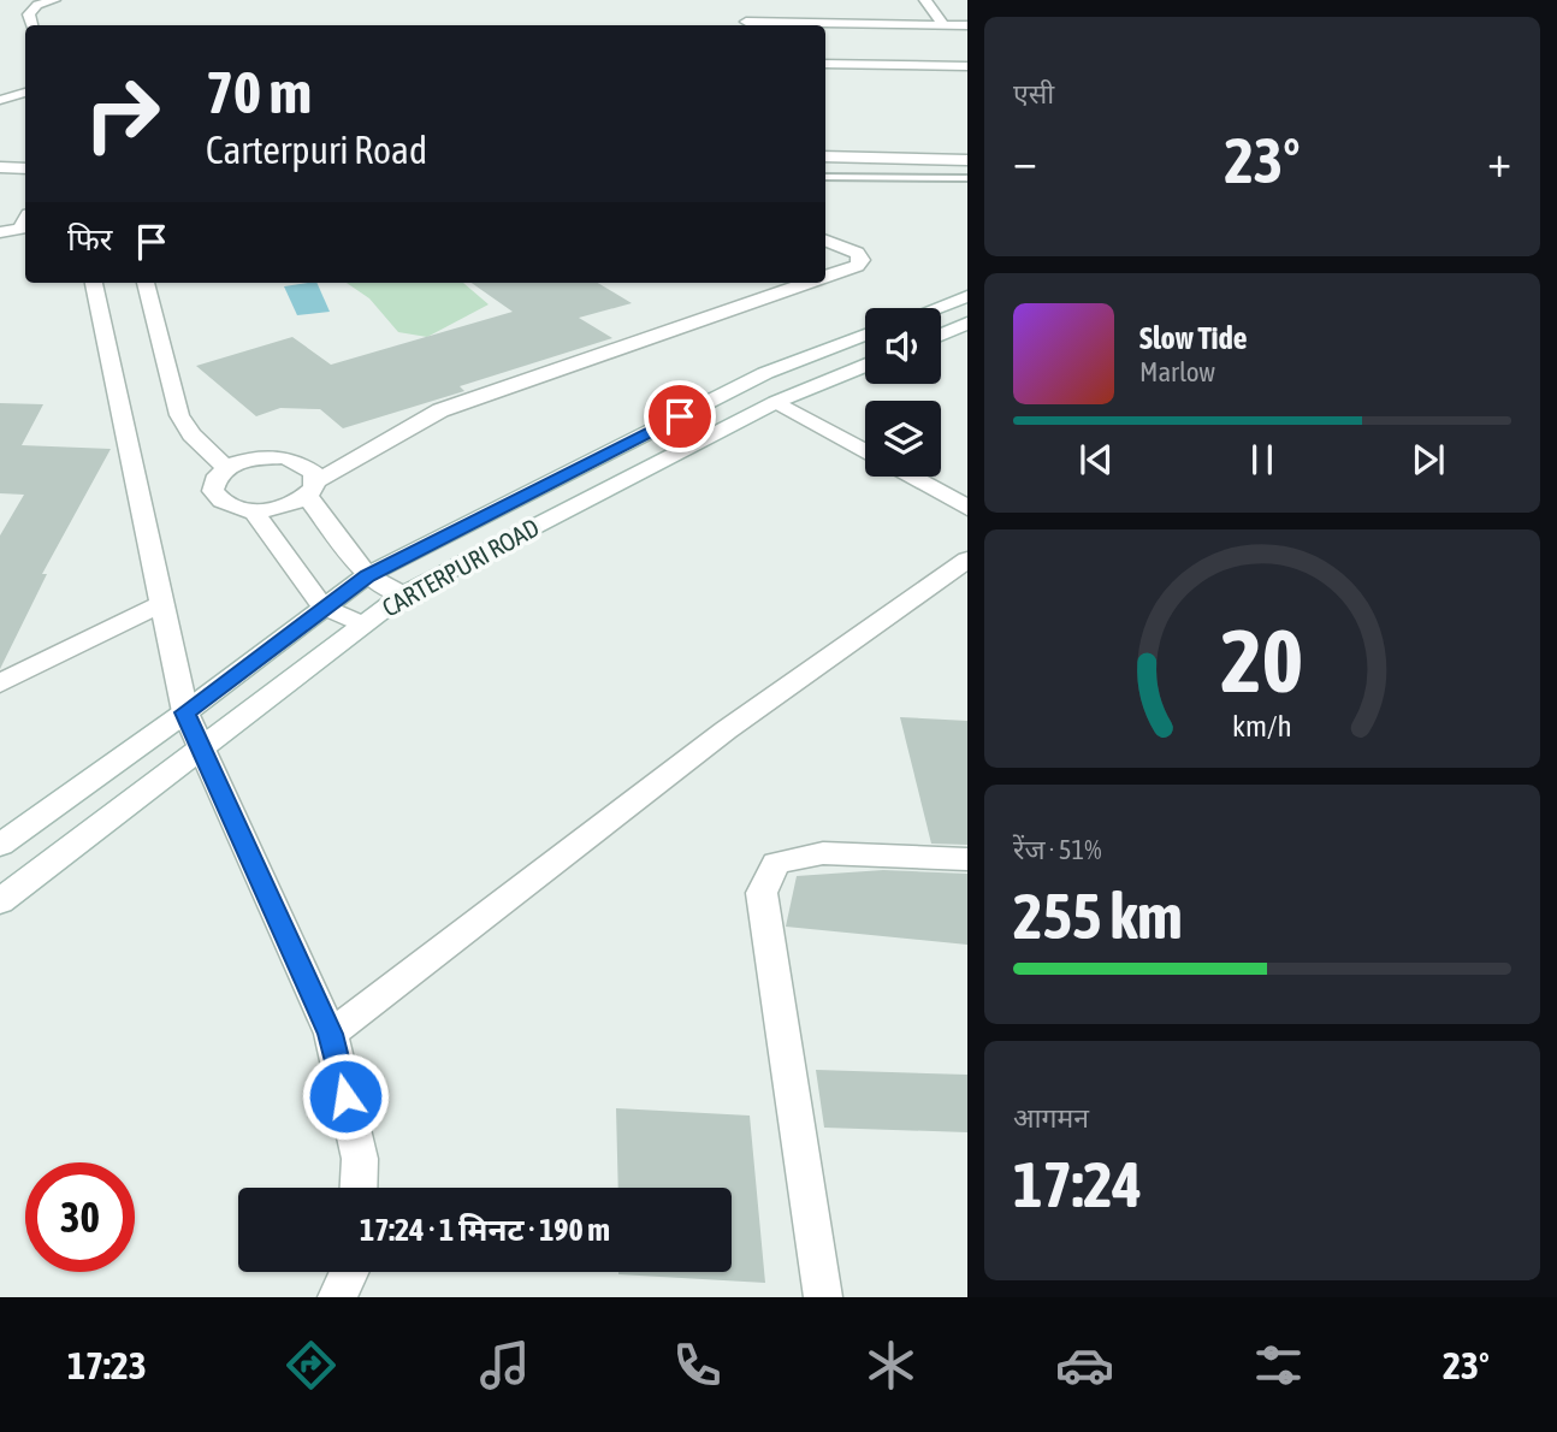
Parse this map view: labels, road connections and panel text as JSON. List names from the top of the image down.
{
  "streets": {
    "street": ["CARTERPURI ROAD"]
  },
  "page": {
    "tile": [
      "एसी",
      ["रेंज · 51%", "255 km"],
      ["आगमन", "17:24"]
    ],
    "turn": ["70 m", "Carterpuri Road"],
    "heat": ["−", "23°", "+"],
    "then": "फिर",
    "song": ["Slow Tide", "Marlow"],
    "limit": "30",
    "trip": "17:24 · 1 मिनट · 190 m",
    "tabs": ["17:23", "23°"],
    "gauge": ["20", "km/h"]
  }
}
